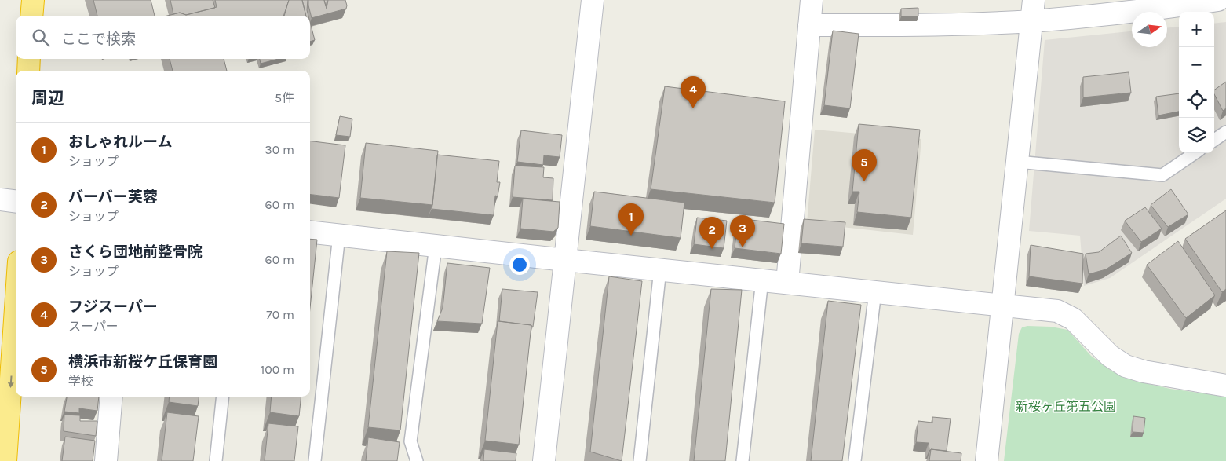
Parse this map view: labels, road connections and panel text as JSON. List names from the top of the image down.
{
  "parks": ["新桜ヶ丘第五公園"],
  "north": "right",
  "page": {
    "map_buttons": ["+", "−"],
    "search": "ここで検索",
    "heading": ["周辺", "5件"],
    "pins": [
      "4",
      "5",
      "1",
      "3",
      "2"
    ],
    "list": [
      {
        "mark": "1",
        "name": "おしゃれルーム",
        "note": "ショップ",
        "value": "30 m"
      },
      {
        "mark": "2",
        "name": "バーバー芙蓉",
        "note": "ショップ",
        "value": "60 m"
      },
      {
        "mark": "3",
        "name": "さくら団地前整骨院",
        "note": "ショップ",
        "value": "60 m"
      },
      {
        "mark": "4",
        "name": "フジスーパー",
        "note": "スーパー",
        "value": "70 m"
      },
      {
        "mark": "5",
        "name": "横浜市新桜ケ丘保育園",
        "note": "学校",
        "value": "100 m"
      }
    ]
  }
}
